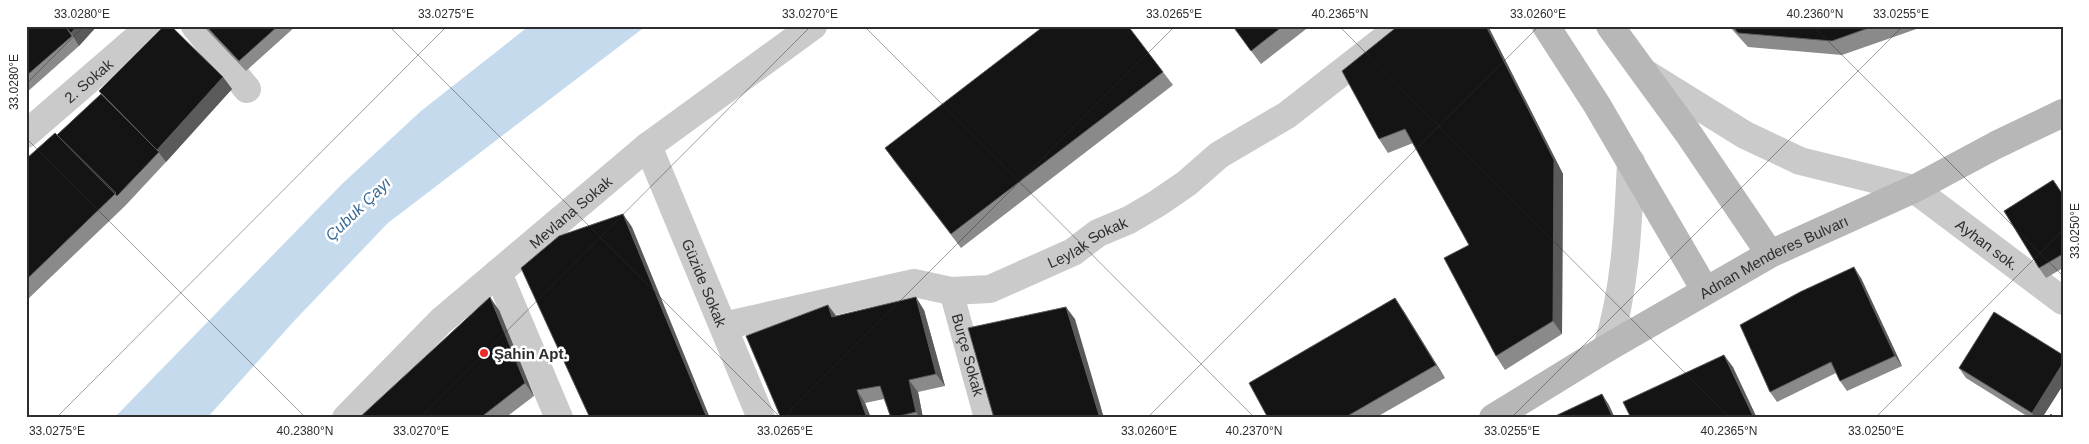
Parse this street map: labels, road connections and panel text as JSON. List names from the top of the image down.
{
  "streets": {
    "main road": ["Adnan Menderes Bulvarı"],
    "street": [
      "2. Sokak",
      "Mevlana Sokak",
      "Leylak Sokak",
      "Ayhan sok.",
      "Güzide Sokak"
    ],
    "lane": ["Burçe Sokak"]
  },
  "crossings": [
    ["Mevlana Sokak", "Güzide Sokak"],
    ["Leylak Sokak", "Güzide Sokak"],
    ["Leylak Sokak", "Burçe Sokak"],
    ["Ayhan sok.", "Adnan Menderes Bulvarı"]
  ],
  "water": ["Çubuk Çayı"],
  "places": ["Şahin Apt."],
  "coordinates": [
    "33.0280°E",
    "33.0275°E",
    "33.0270°E",
    "33.0265°E",
    "40.2365°N",
    "33.0260°E",
    "40.2360°N",
    "33.0255°E",
    "33.0250°E",
    "40.2380°N",
    "40.2370°N"
  ]
}
